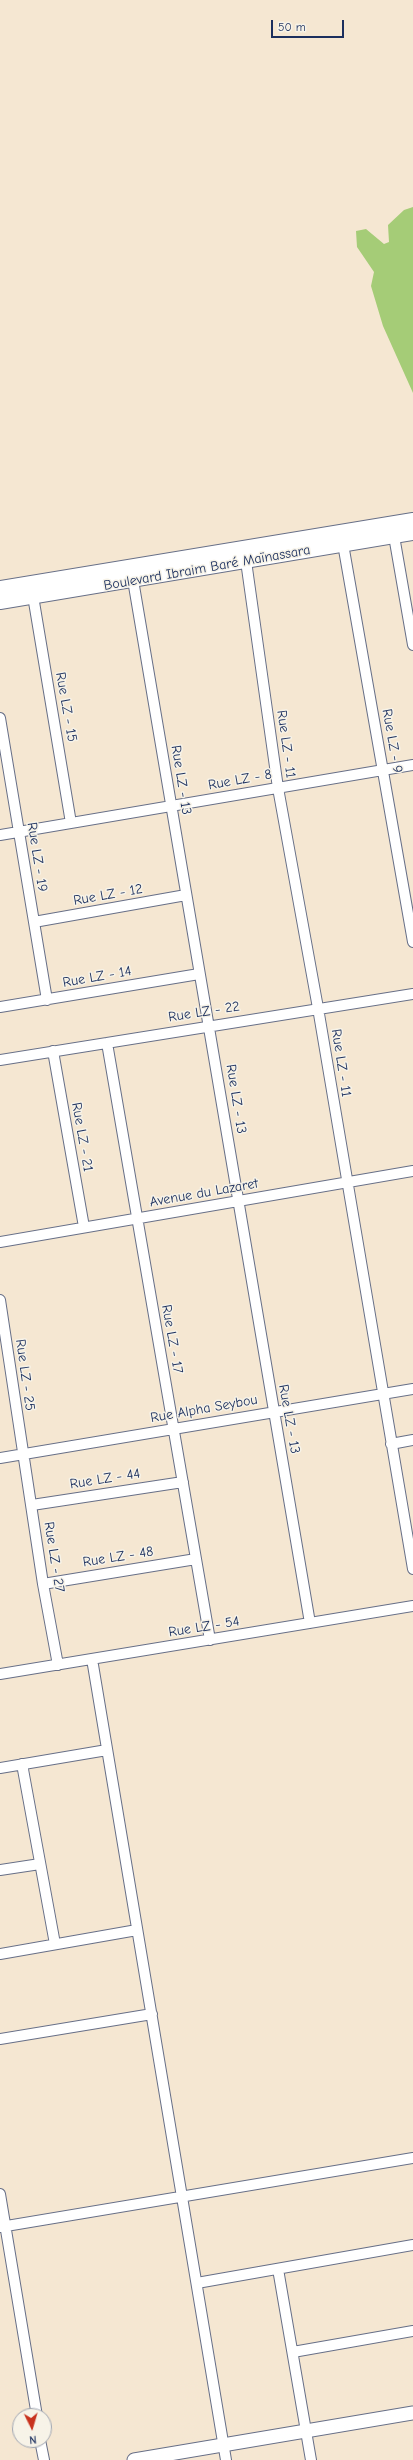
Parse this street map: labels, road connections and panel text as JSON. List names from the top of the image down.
{
  "streets": {
    "main road": ["Boulevard Ibraim Baré Maïnassara"],
    "street": [
      "Rue LZ - 15",
      "Rue LZ - 9",
      "Rue LZ - 11",
      "Rue LZ - 13",
      "Rue LZ - 8",
      "Rue LZ - 19",
      "Rue LZ - 12",
      "Rue LZ - 14",
      "Rue LZ - 22",
      "Rue LZ - 21",
      "Avenue du Lazaret",
      "Rue LZ - 17",
      "Rue LZ - 25",
      "Rue Alpha Seybou",
      "Rue LZ - 44",
      "Rue LZ - 27",
      "Rue LZ - 48",
      "Rue LZ - 54"
    ]
  },
  "crossings": [
    ["Boulevard Ibraim Baré Maïnassara", "Rue LZ - 15"],
    ["Boulevard Ibraim Baré Maïnassara", "Rue LZ - 9"],
    ["Boulevard Ibraim Baré Maïnassara", "Rue LZ - 11"],
    ["Boulevard Ibraim Baré Maïnassara", "Rue LZ - 13"],
    ["Rue LZ - 15", "Rue LZ - 8"],
    ["Rue LZ - 9", "Rue LZ - 8"],
    ["Rue LZ - 11", "Rue LZ - 8"],
    ["Rue LZ - 11", "Rue LZ - 22"],
    ["Rue LZ - 11", "Avenue du Lazaret"],
    ["Rue LZ - 11", "Rue Alpha Seybou"],
    ["Rue LZ - 13", "Rue LZ - 8"],
    ["Rue LZ - 13", "Rue LZ - 12"],
    ["Rue LZ - 13", "Rue LZ - 14"],
    ["Rue LZ - 13", "Rue LZ - 22"],
    ["Rue LZ - 13", "Avenue du Lazaret"],
    ["Rue LZ - 13", "Rue Alpha Seybou"],
    ["Rue LZ - 13", "Rue LZ - 54"],
    ["Rue LZ - 8", "Rue LZ - 19"],
    ["Rue LZ - 19", "Rue LZ - 12"],
    ["Rue LZ - 19", "Rue LZ - 14"],
    ["Rue LZ - 22", "Rue LZ - 21"],
    ["Rue LZ - 22", "Rue LZ - 17"],
    ["Rue LZ - 21", "Avenue du Lazaret"],
    ["Avenue du Lazaret", "Rue LZ - 17"],
    ["Rue LZ - 17", "Rue Alpha Seybou"],
    ["Rue LZ - 17", "Rue LZ - 44"],
    ["Rue LZ - 17", "Rue LZ - 48"],
    ["Rue LZ - 17", "Rue LZ - 54"],
    ["Rue LZ - 25", "Rue Alpha Seybou"],
    ["Rue LZ - 25", "Rue LZ - 27"],
    ["Rue Alpha Seybou", "Rue LZ - 27"],
    ["Rue LZ - 44", "Rue LZ - 27"],
    ["Rue LZ - 27", "Rue LZ - 48"],
    ["Rue LZ - 27", "Rue LZ - 54"]
  ],
  "scale_bar": "50 m",
  "north": "bottom"
}
